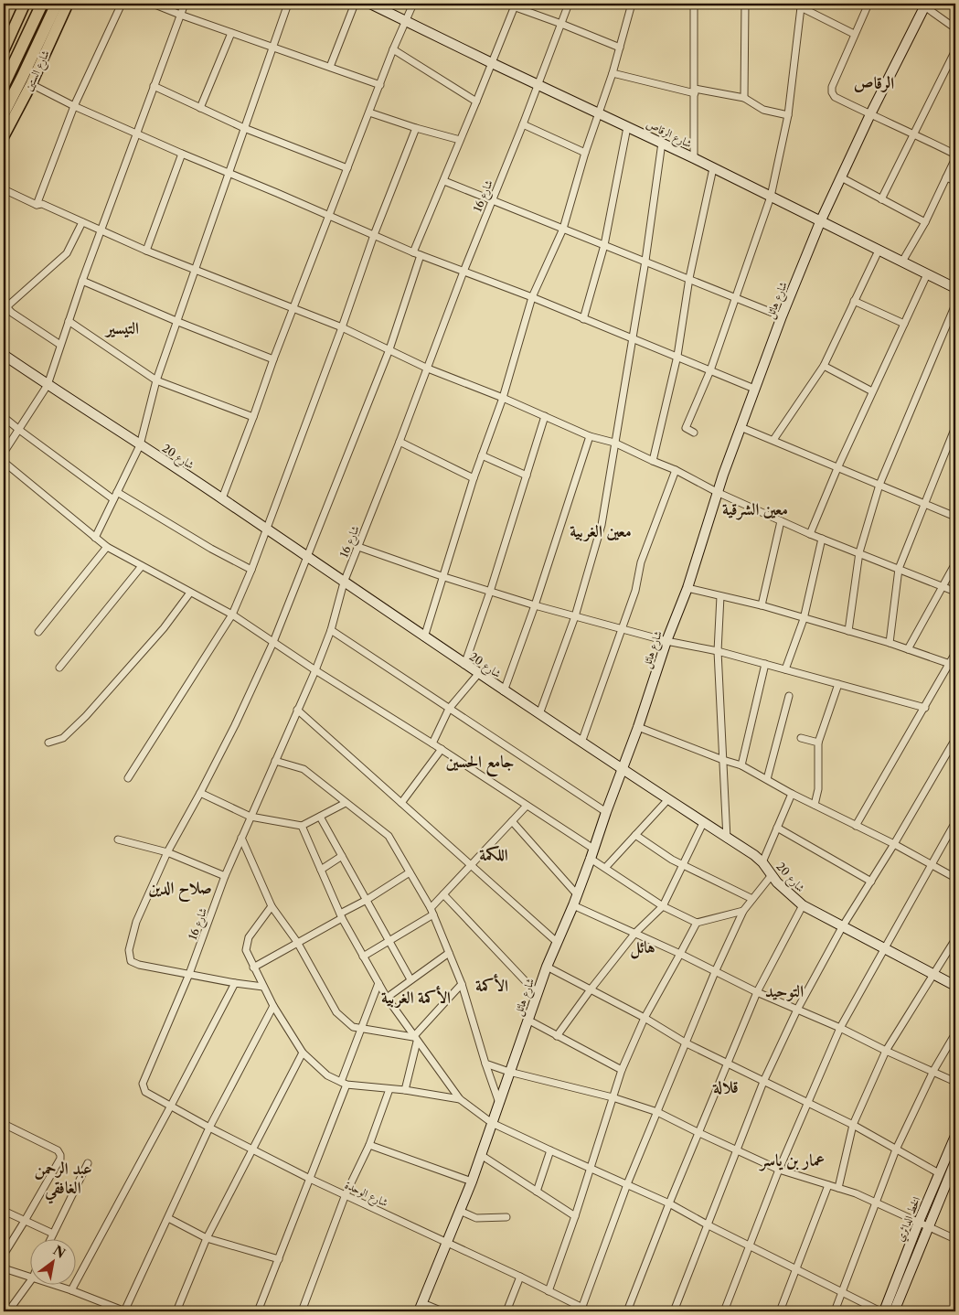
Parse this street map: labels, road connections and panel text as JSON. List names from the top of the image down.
{
  "streets": {
    "highway": ["شارع الستين"],
    "street": [
      "شارع الرقاص",
      "شارع 16",
      "شارع هائل",
      "شارع 20",
      "شارع الوحدة",
      "الخط الدائري"
    ]
  },
  "crossings": [
    ["شارع الرقاص", "شارع 16"],
    ["شارع الرقاص", "شارع هائل"],
    ["شارع 16", "شارع 20"],
    ["شارع 16", "شارع الوحدة"],
    ["شارع هائل", "شارع 20"],
    ["شارع هائل", "شارع الوحدة"]
  ],
  "districts": [
    "الرقاص",
    "التيسير",
    "معين الشرقية",
    "معين الغربية",
    "جامع الحسين",
    "اللكمة",
    "صلاح الدين",
    "هائل",
    "الأكمة",
    "التوحيد",
    "الأكمة الغربية",
    "قلالة",
    "عمار بن ياسر",
    "عبد الرحمن الغافقي"
  ],
  "north": "top right"
}
